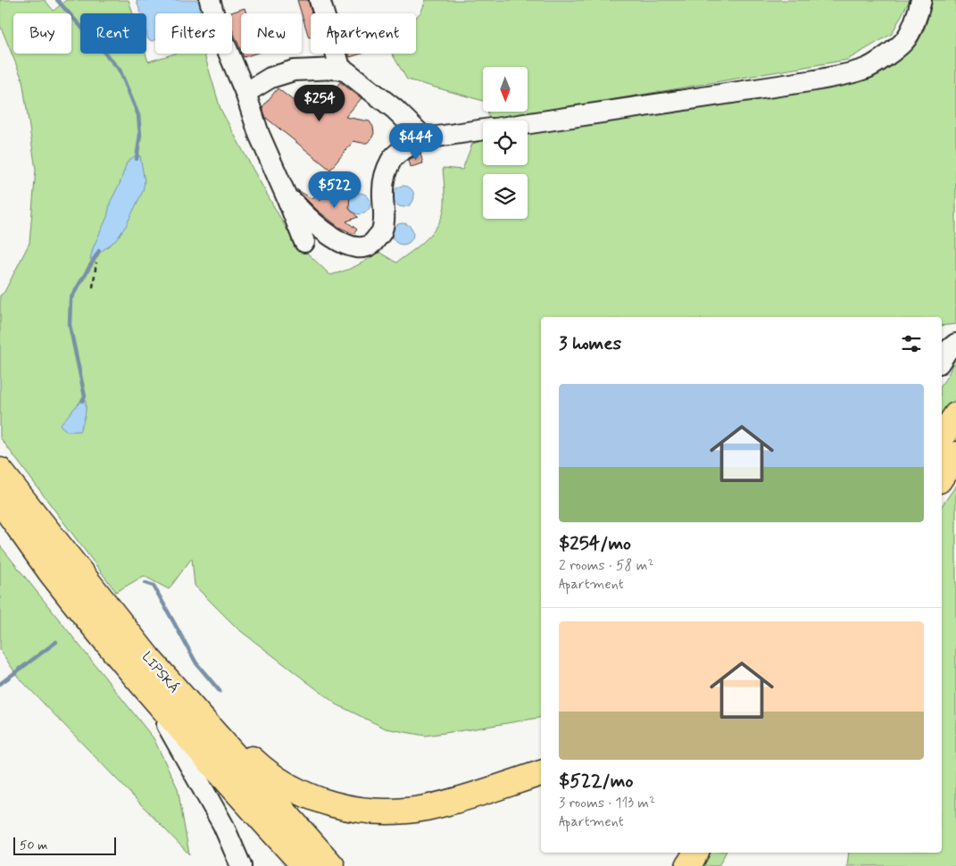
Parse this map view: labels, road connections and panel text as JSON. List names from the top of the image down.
{
  "streets": {
    "main road": ["LIPSKÁ"]
  },
  "scale_bar": "50 m",
  "north": "bottom",
  "page": {
    "chip": [
      "Buy",
      "Rent",
      "Filters",
      "New",
      "Apartment"
    ],
    "price": ["$254", "$444", "$522"],
    "heading": "3 homes",
    "list": [
      {
        "name": "$254/mo",
        "note": "2 rooms · 58 m² · Apartment"
      },
      {
        "name": "$522/mo",
        "note": "3 rooms · 113 m² · Apartment"
      }
    ],
    "scale": "50 m"
  }
}
